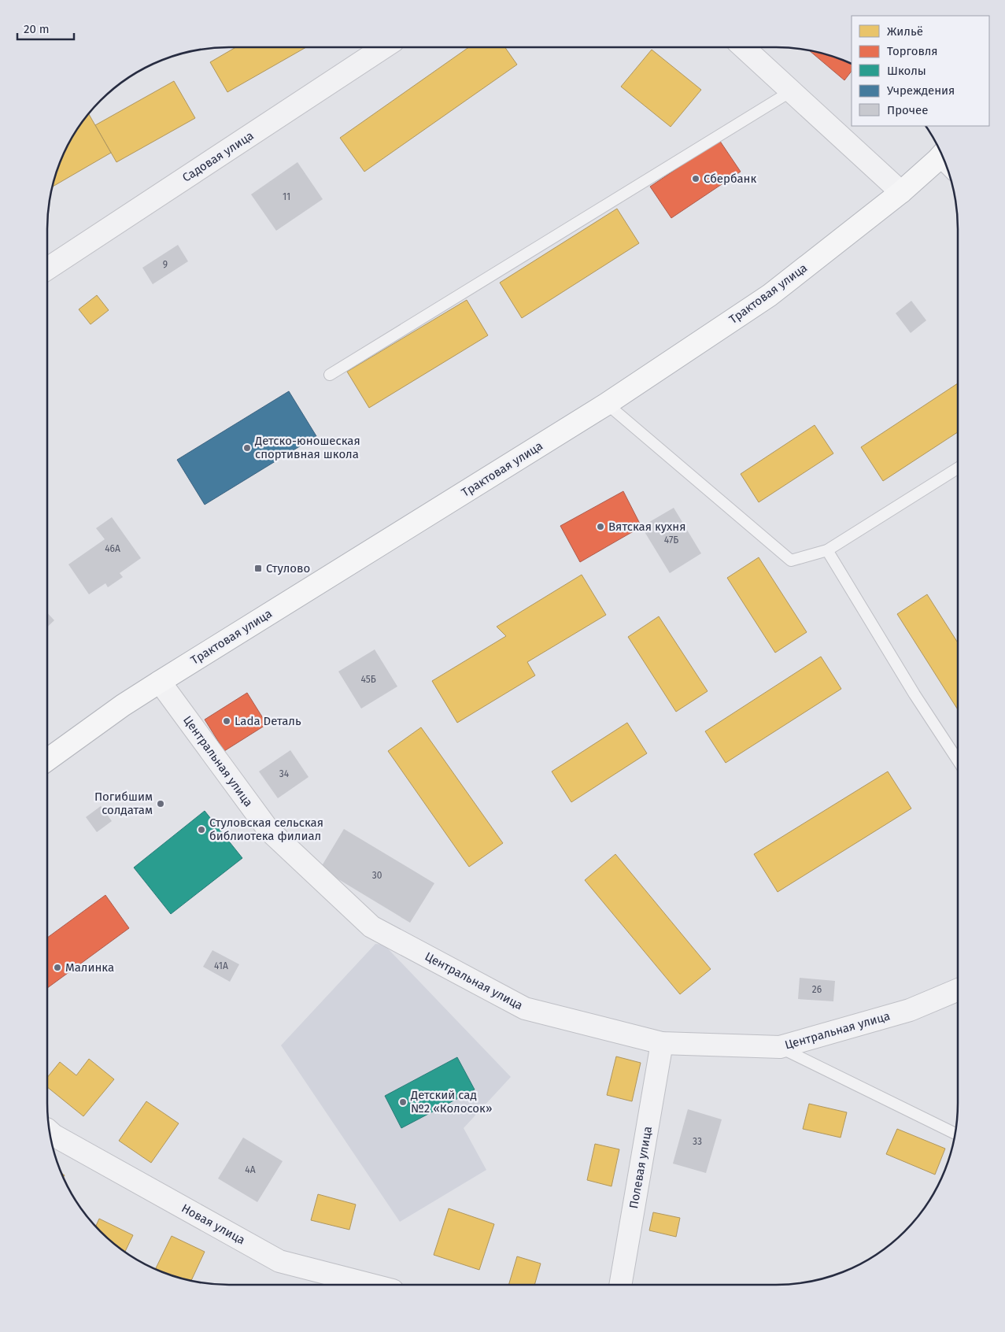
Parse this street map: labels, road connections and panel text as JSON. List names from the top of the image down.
{
  "streets": {
    "highway": ["Трактовая улица"],
    "street": [
      "Садовая улица",
      "Центральная улица",
      "Полевая улица",
      "Новая улица"
    ]
  },
  "crossings": [
    ["Трактовая улица", "Центральная улица"],
    ["Центральная улица", "Полевая улица"]
  ],
  "places": {
    "other": [
      "Сбербанк",
      "Детско-юношеская спортивная школа",
      "Вятская кухня",
      "Lada Dеталь",
      "Погибшим солдатам",
      "Стуловская сельская библиотека филиал",
      "Малинка",
      "Детский сад №2 «Колосок»"
    ],
    "transit": ["Стулово"]
  },
  "house_numbers": [
    "11",
    "9",
    "47Б",
    "46А",
    "45Б",
    "34",
    "30",
    "41А",
    "26",
    "33",
    "4А"
  ],
  "legend": [
    "Жильё",
    "Торговля",
    "Школы",
    "Учреждения",
    "Прочее"
  ],
  "scale_bar": "20 m"
}
